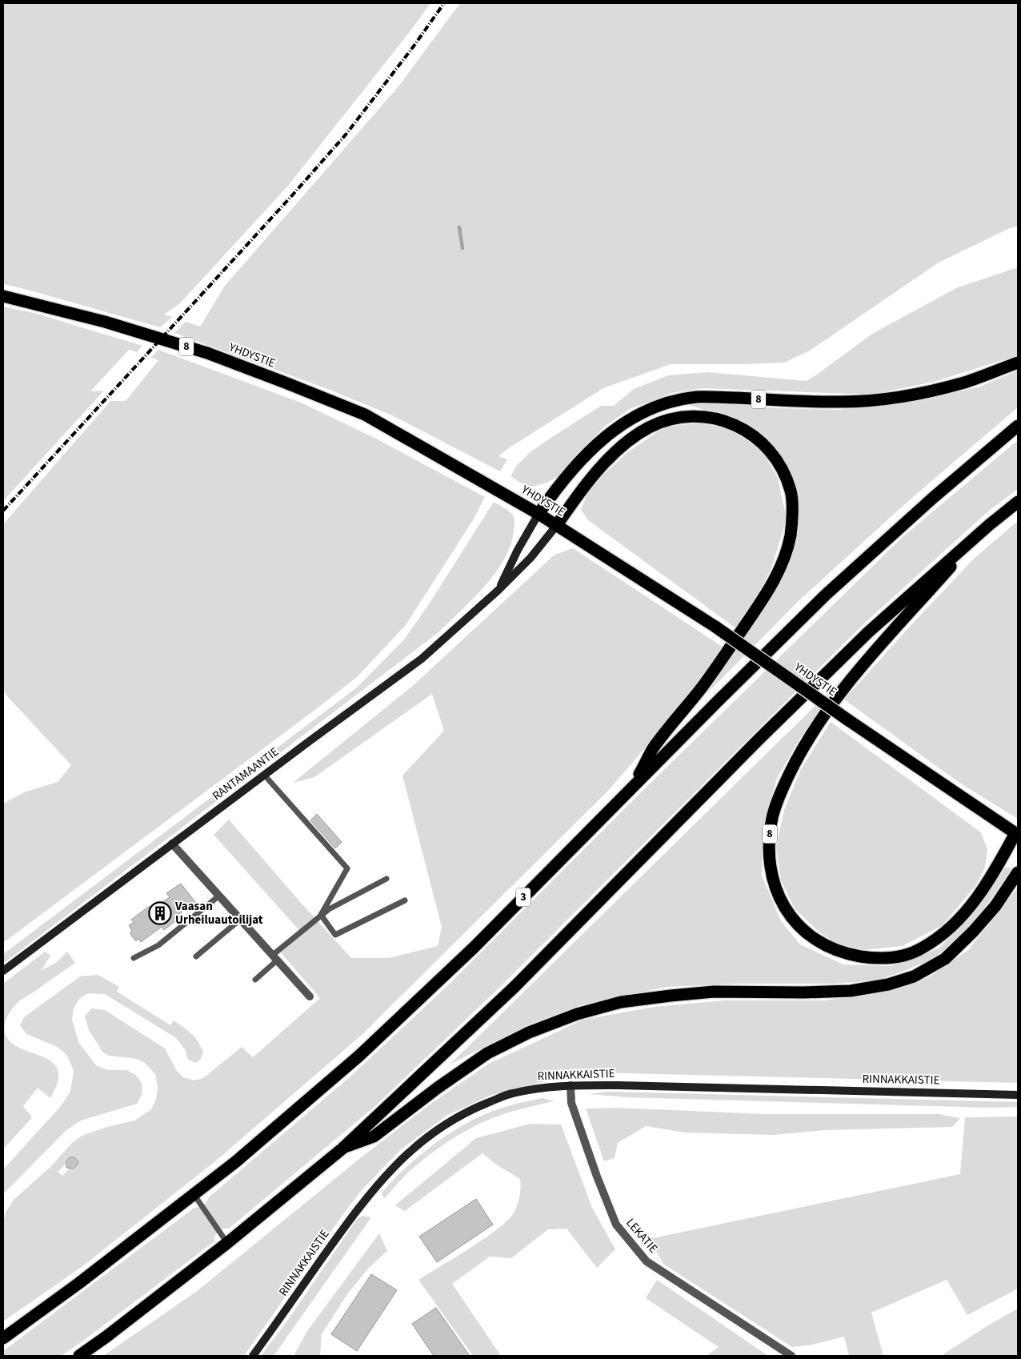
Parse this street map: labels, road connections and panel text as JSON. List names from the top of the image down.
{
  "streets": {
    "highway": ["8", "YHDYSTIE", "3"],
    "street": ["RANTAMAANTIE", "RINNAKKAISTIE", "LEKATIE"]
  },
  "crossings": [
    ["8", "YHDYSTIE"],
    ["8", "RANTAMAANTIE"],
    ["YHDYSTIE", "RANTAMAANTIE"],
    ["RINNAKKAISTIE", "LEKATIE"]
  ],
  "places": {
    "building": ["Vaasan Urheiluautoilijat"]
  }
}
